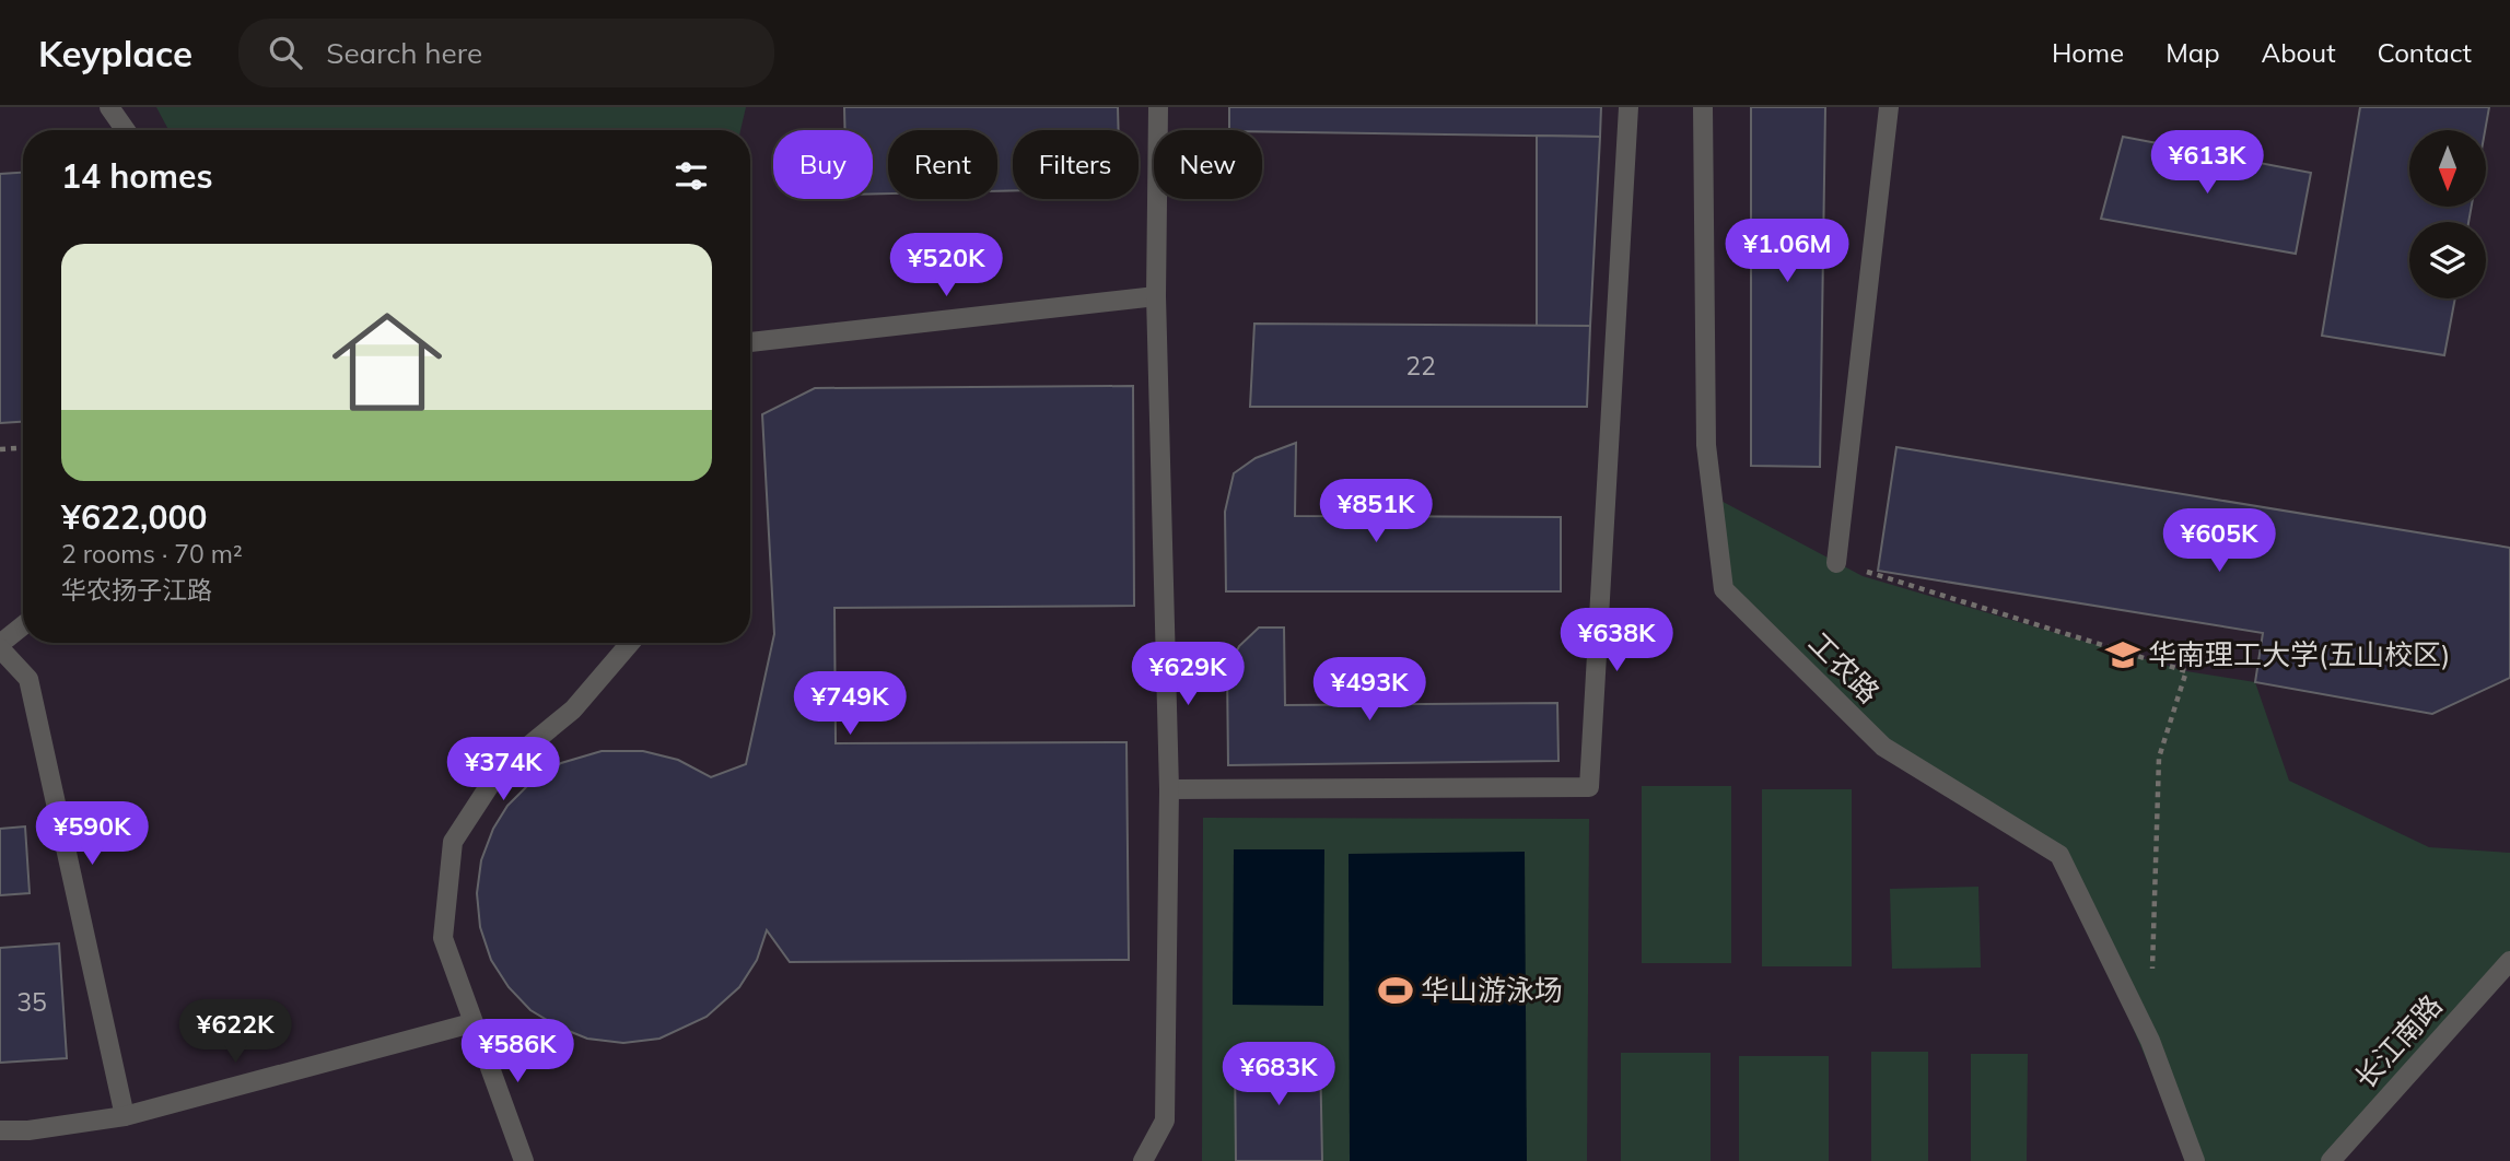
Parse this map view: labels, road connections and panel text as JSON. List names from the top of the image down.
{
  "streets": {
    "street": ["工农路", "长江南路"]
  },
  "places": {
    "school or university": ["华南理工大学(五山校区)"],
    "sports": ["华山游泳场"]
  },
  "house_numbers": ["22", "35"],
  "north": "bottom",
  "page": {
    "header": "Keyplace",
    "search": "Search here",
    "nav": [
      "Home",
      "Map",
      "About",
      "Contact"
    ],
    "price": [
      "¥613K",
      "¥1.06M",
      "¥520K",
      "¥851K",
      "¥605K",
      "¥638K",
      "¥629K",
      "¥493K",
      "¥749K",
      "¥374K",
      "¥590K",
      "¥622K",
      "¥586K",
      "¥683K"
    ],
    "chip": [
      "Buy",
      "Rent",
      "Filters",
      "New"
    ],
    "heading": "14 homes",
    "list": [
      {
        "name": "¥622,000",
        "note": "2 rooms · 70 m² · 华农扬子江路"
      }
    ]
  }
}
